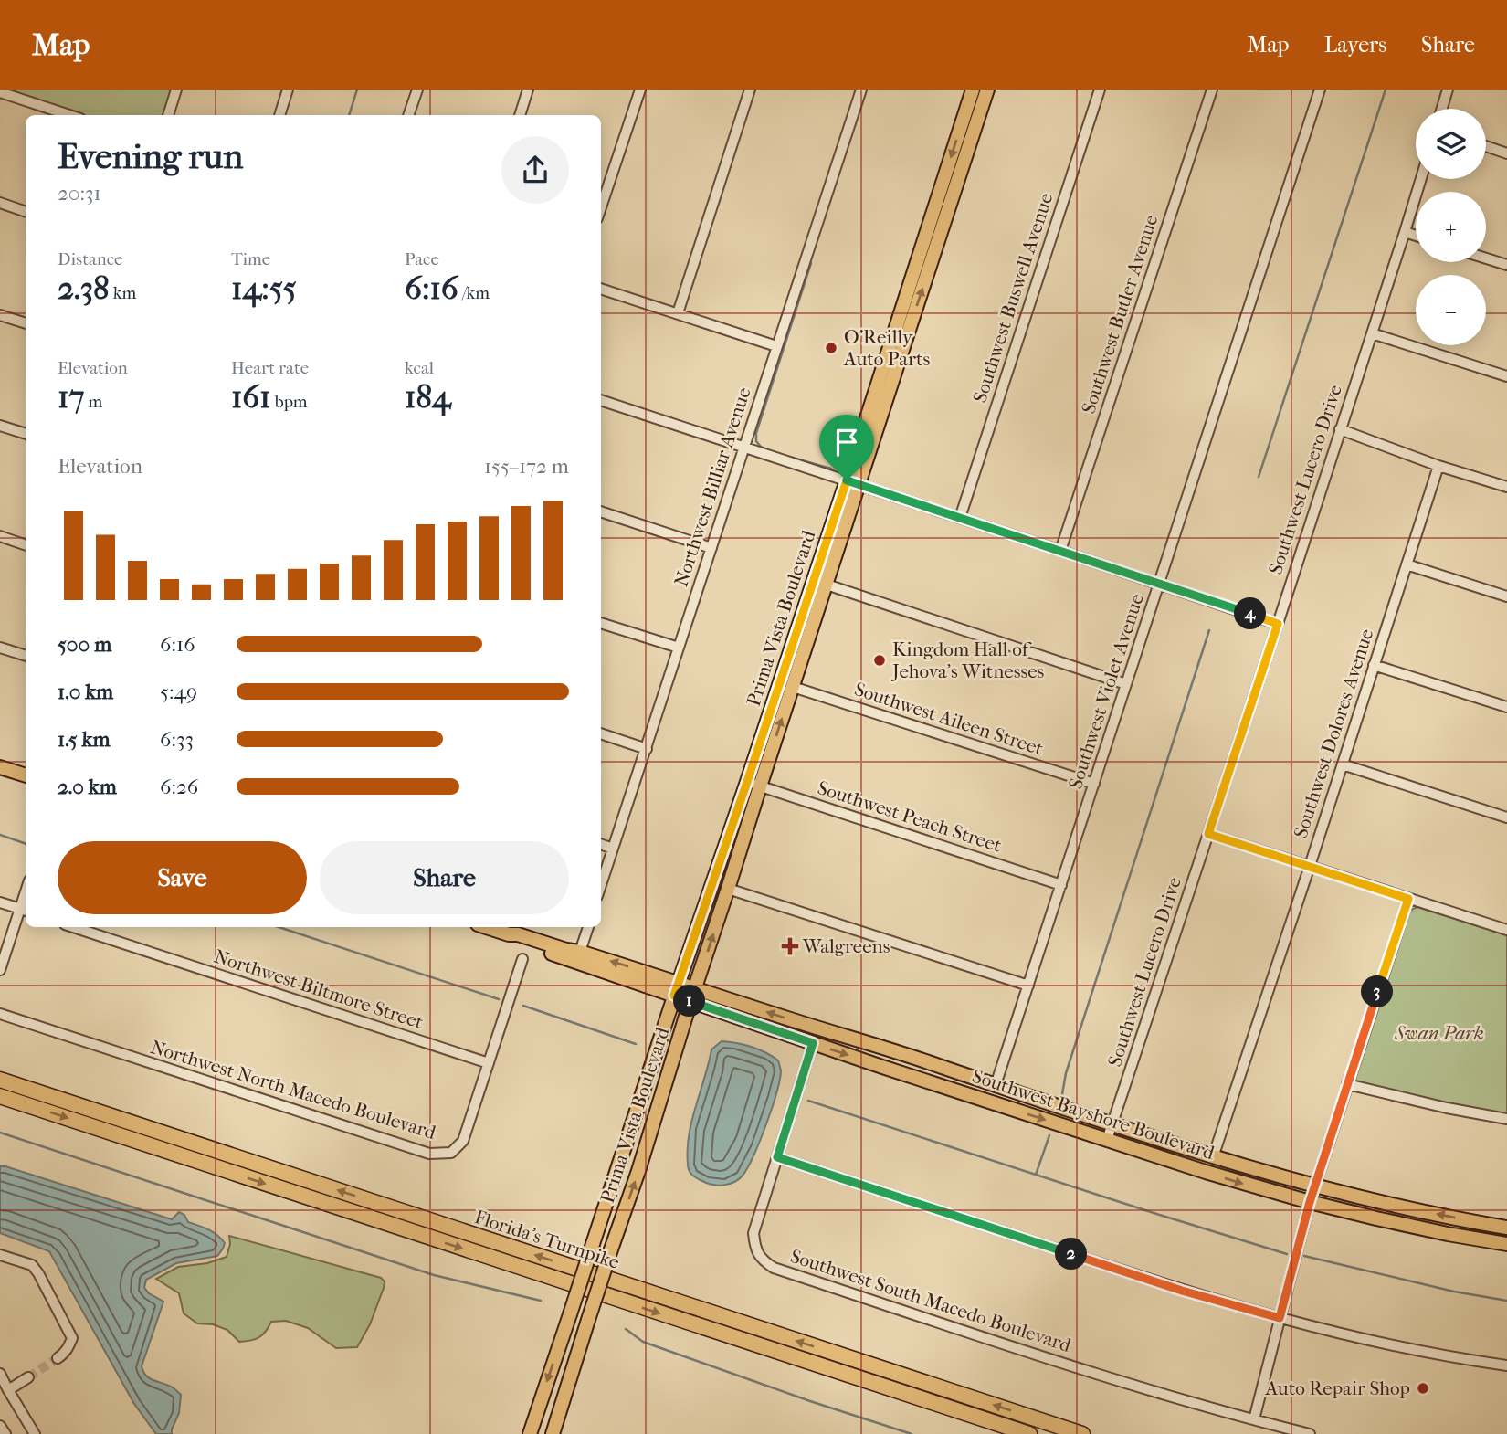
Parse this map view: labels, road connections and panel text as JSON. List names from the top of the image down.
{
  "streets": {
    "highway": ["Florida's Turnpike"],
    "main road": ["Prima Vista Boulevard", "Southwest Bayshore Boulevard"],
    "street": [
      "Southwest Buswell Avenue",
      "Southwest Butler Avenue",
      "Southwest Lucero Drive",
      "Northwest Billiar Avenue",
      "Southwest Violet Avenue",
      "Southwest Aileen Street",
      "Southwest Dolores Avenue",
      "Southwest Peach Street",
      "Northwest Biltmore Street",
      "Northwest North Macedo Boulevard",
      "Southwest South Macedo Boulevard"
    ]
  },
  "crossings": [
    ["Southwest Lucero Drive", "Southwest Bayshore Boulevard"],
    ["Prima Vista Boulevard", "Southwest Aileen Street"],
    ["Prima Vista Boulevard", "Southwest Peach Street"],
    ["Prima Vista Boulevard", "Southwest Bayshore Boulevard"],
    ["Southwest Violet Avenue", "Southwest Aileen Street"],
    ["Southwest Violet Avenue", "Southwest Peach Street"],
    ["Southwest Violet Avenue", "Southwest Bayshore Boulevard"],
    ["Southwest Dolores Avenue", "Southwest Bayshore Boulevard"],
    ["Northwest Biltmore Street", "Northwest North Macedo Boulevard"],
    ["Southwest Bayshore Boulevard", "Southwest South Macedo Boulevard"]
  ],
  "parks": ["Swan Park"],
  "places": {
    "other": ["O'Reilly Auto Parts", "Kingdom Hall of Jehova's Witnesses", "Auto Repair Shop"],
    "health": ["Walgreens"]
  },
  "page": {
    "header": "Map",
    "nav": ["Map", "Layers", "Share"],
    "map_buttons": ["+", "−"],
    "heading": ["Evening run", "20:31"],
    "stats": [
      ["Distance", "2.38 km"],
      ["Time", "14:55"],
      ["Pace", "6:16 /km"],
      ["Elevation", "17 m"],
      ["Heart rate", "161 bpm"],
      ["kcal", "184"]
    ],
    "chart": ["Elevation", "155–172 m"],
    "pins": [
      "4",
      "3",
      "1",
      "2"
    ],
    "list": [
      {
        "name": "500 m",
        "note": "6:16"
      },
      {
        "name": "1.0 km",
        "note": "5:49"
      },
      {
        "name": "1.5 km",
        "note": "6:33"
      },
      {
        "name": "2.0 km",
        "note": "6:26"
      }
    ],
    "buttons": ["Save", "Share"]
  }
}
